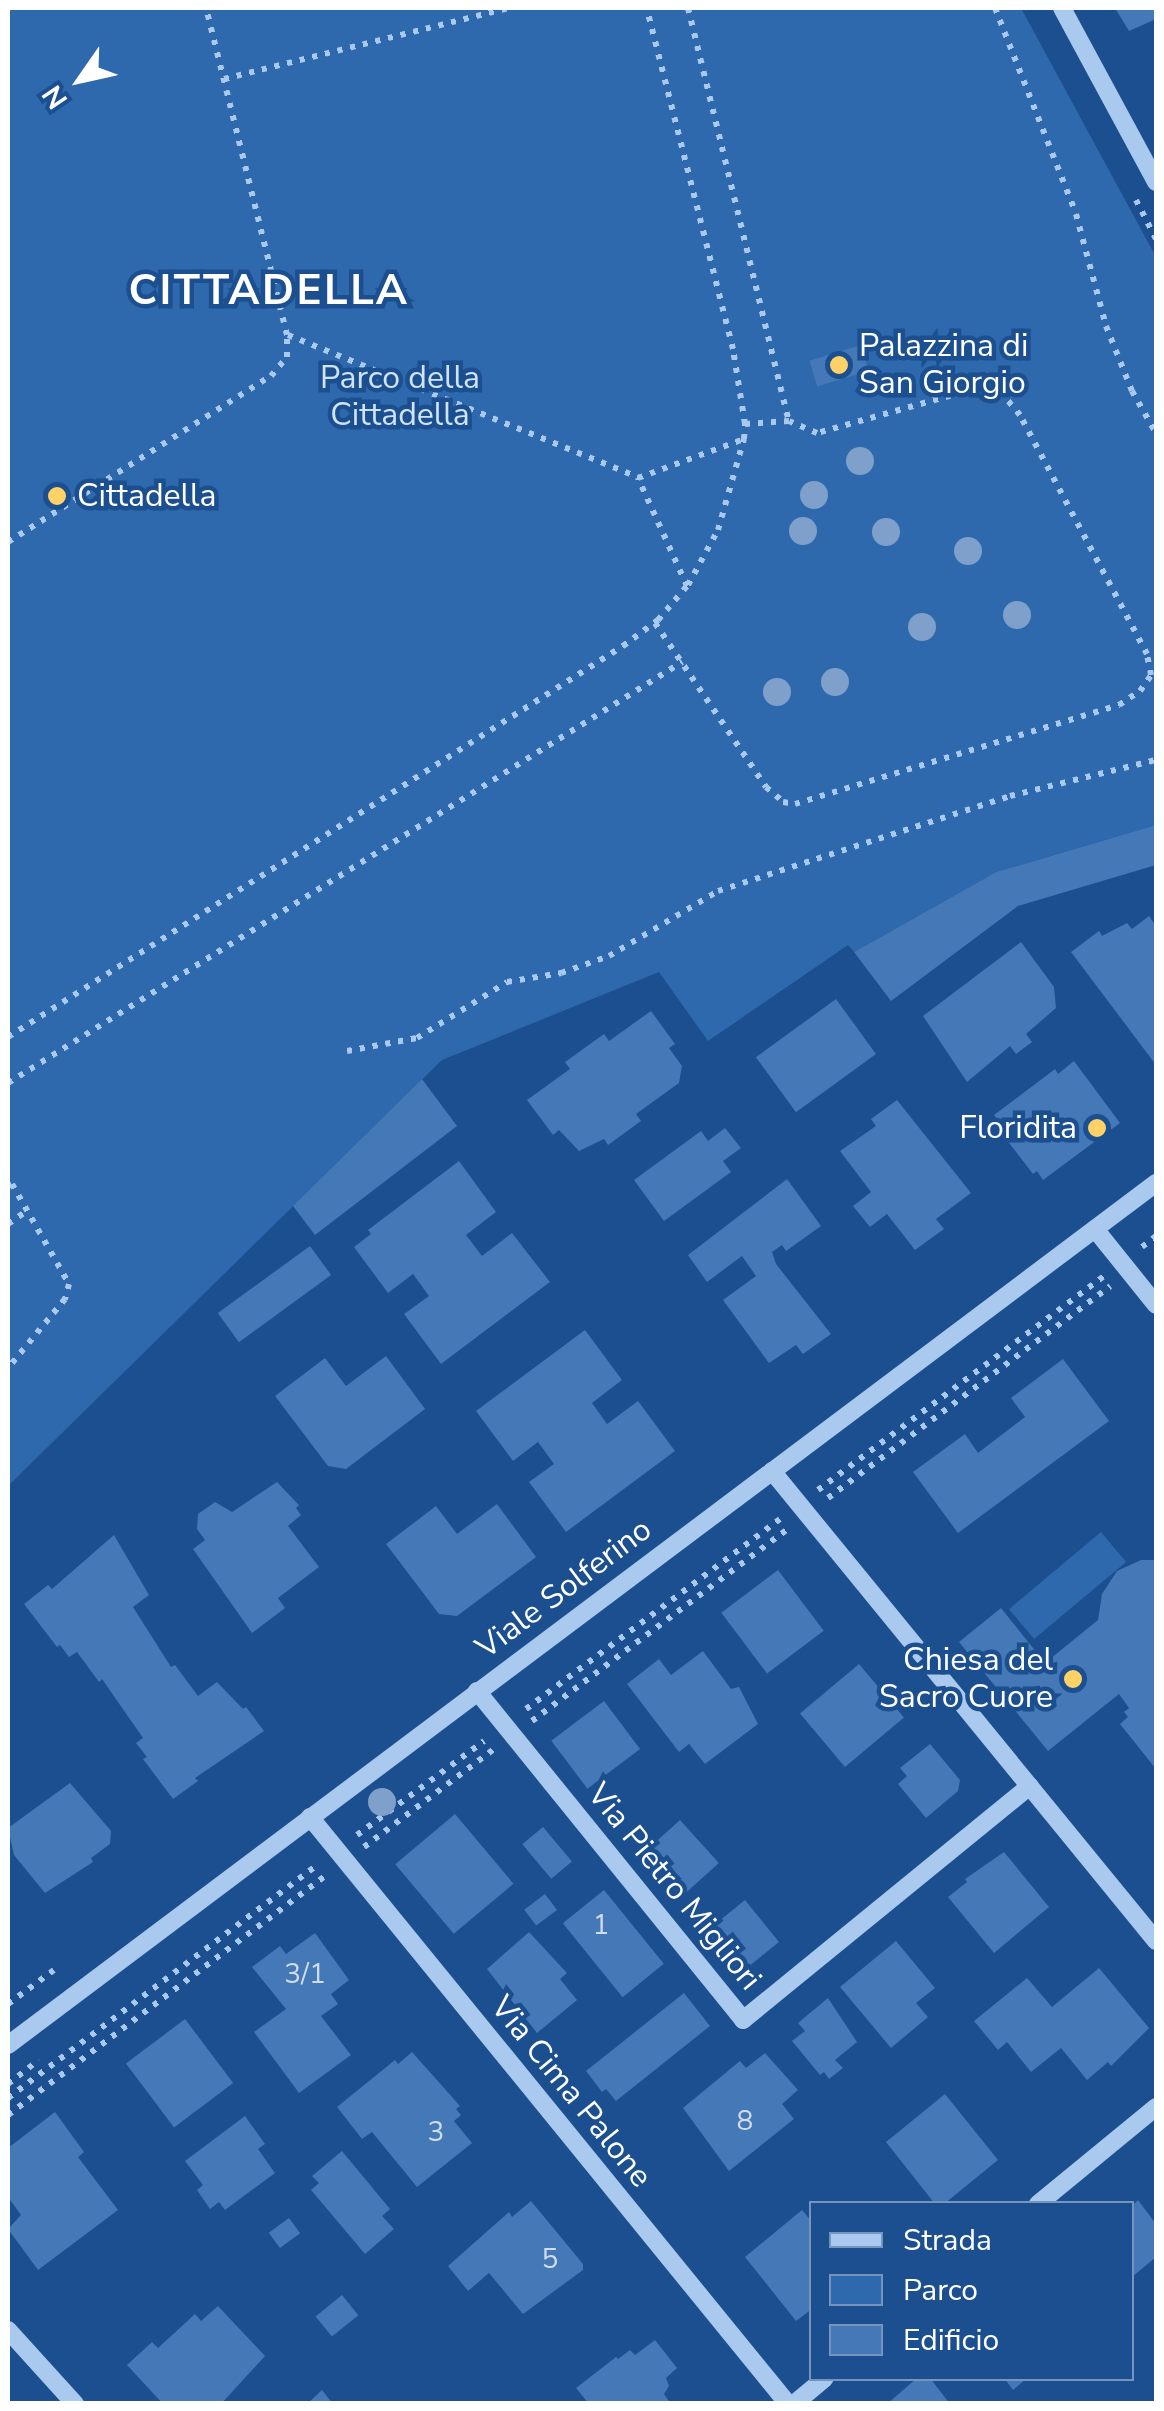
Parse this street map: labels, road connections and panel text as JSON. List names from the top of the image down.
{
  "streets": {
    "street": ["Viale Solferino", "Via Pietro Migliori", "Via Cima Palone"]
  },
  "crossings": [
    ["Viale Solferino", "Via Pietro Migliori"],
    ["Viale Solferino", "Via Cima Palone"]
  ],
  "districts": ["CITTADELLA"],
  "parks": ["Parco della Cittadella"],
  "places": [
    "Palazzina di San Giorgio",
    "Cittadella",
    "Floridita",
    "Chiesa del Sacro Cuore"
  ],
  "house_numbers": [
    "1",
    "3/1",
    "8",
    "3",
    "5"
  ],
  "legend": ["Strada", "Parco", "Edificio"],
  "north": "bottom left"
}
